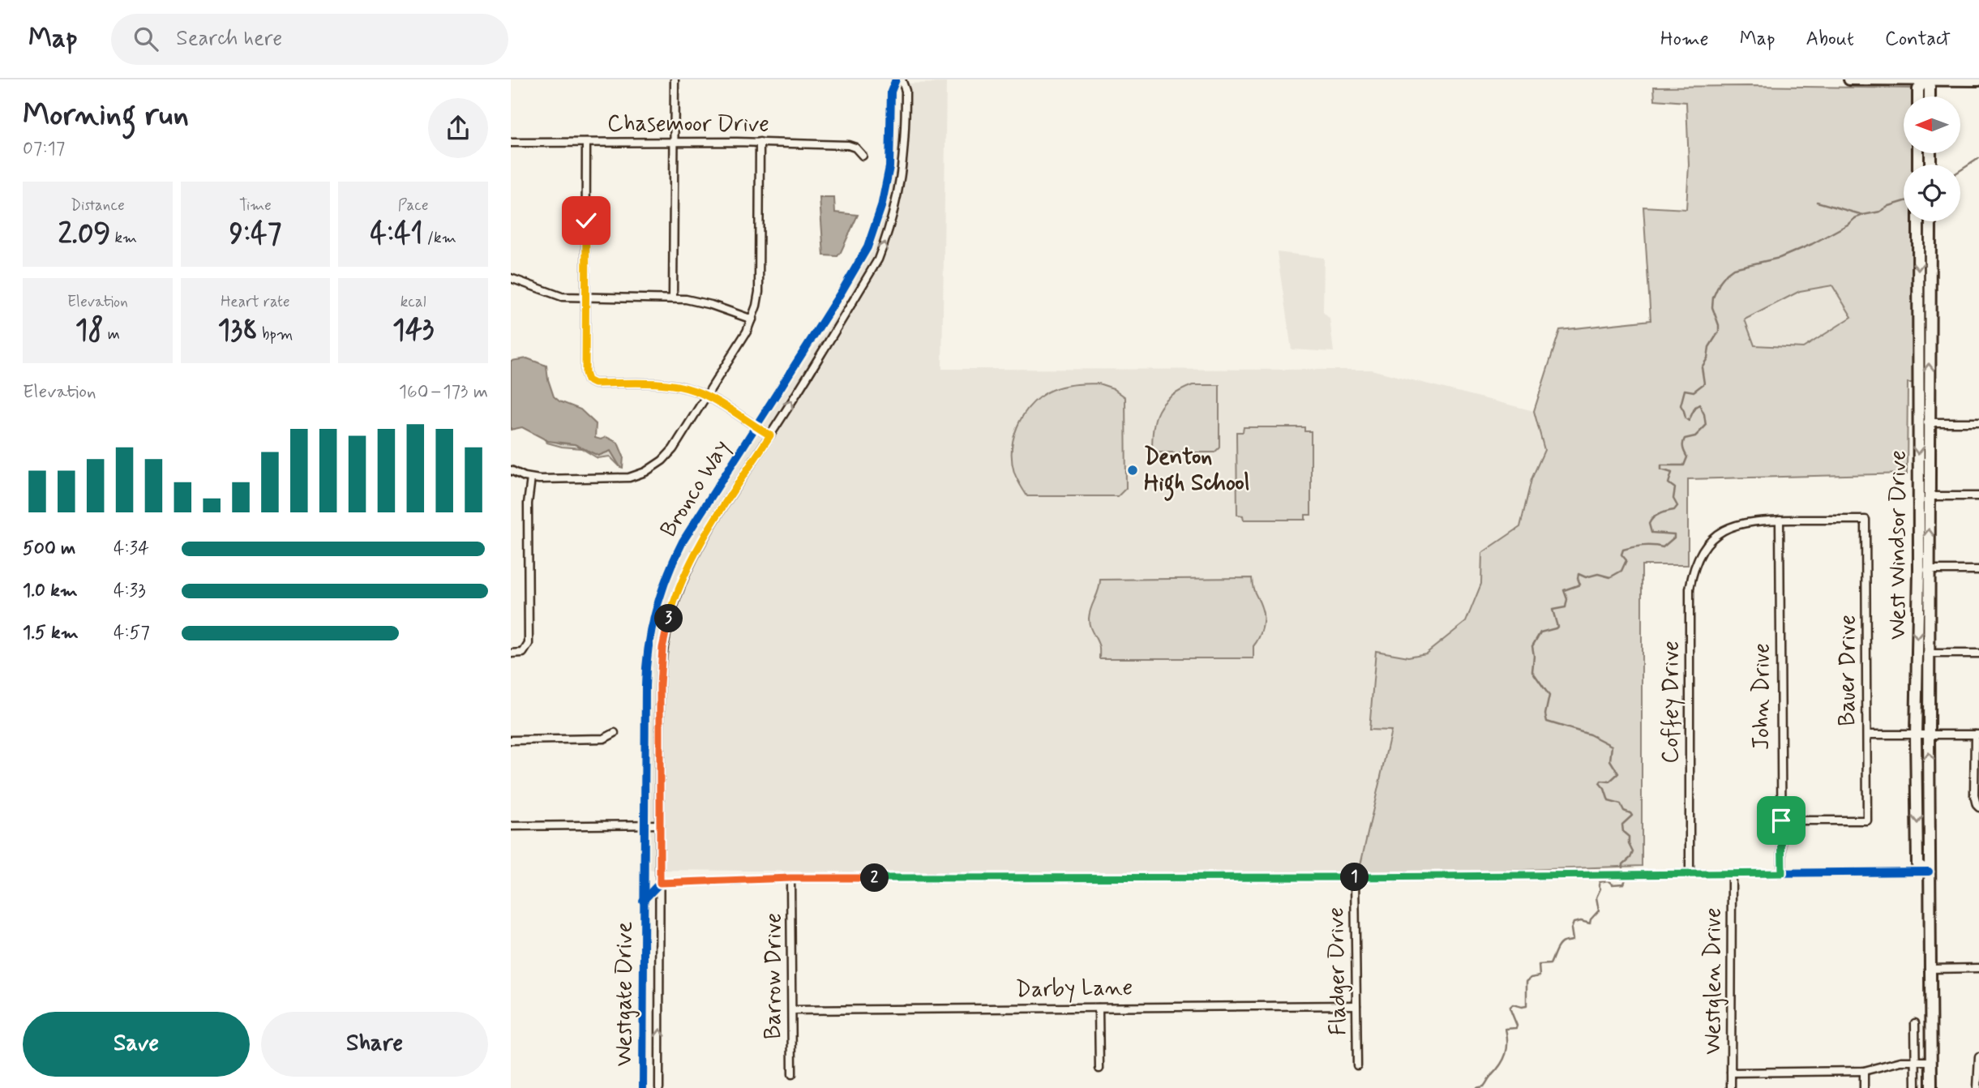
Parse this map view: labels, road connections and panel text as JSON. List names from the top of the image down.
{
  "streets": {
    "street": [
      "Chasemoor Drive",
      "Bronco Way",
      "West Windsor Drive",
      "Bauer Drive",
      "John Drive",
      "Coffey Drive",
      "Fladger Drive",
      "Barrow Drive",
      "Westglen Drive",
      "Darby Lane",
      "Westgate Drive"
    ]
  },
  "crossings": [
    ["Bronco Way", "Westgate Drive"],
    ["Bauer Drive", "John Drive"],
    ["Bauer Drive", "Coffey Drive"],
    ["John Drive", "Coffey Drive"],
    ["Fladger Drive", "Darby Lane"],
    ["Barrow Drive", "Darby Lane"]
  ],
  "places": ["Denton High School"],
  "north": "left",
  "page": {
    "header": "Map",
    "search": "Search here",
    "nav": [
      "Home",
      "Map",
      "About",
      "Contact"
    ],
    "heading": ["Morning run", "07:17"],
    "stats": [
      ["Distance", "2.09 km"],
      ["Time", "9:47"],
      ["Pace", "4:41 /km"],
      ["Elevation", "18 m"],
      ["Heart rate", "138 bpm"],
      ["kcal", "143"]
    ],
    "chart": ["Elevation", "160–173 m"],
    "list": [
      {
        "name": "500 m",
        "note": "4:34"
      },
      {
        "name": "1.0 km",
        "note": "4:33"
      },
      {
        "name": "1.5 km",
        "note": "4:57"
      }
    ],
    "pins": ["3", "1", "2"],
    "buttons": ["Save", "Share"]
  }
}
